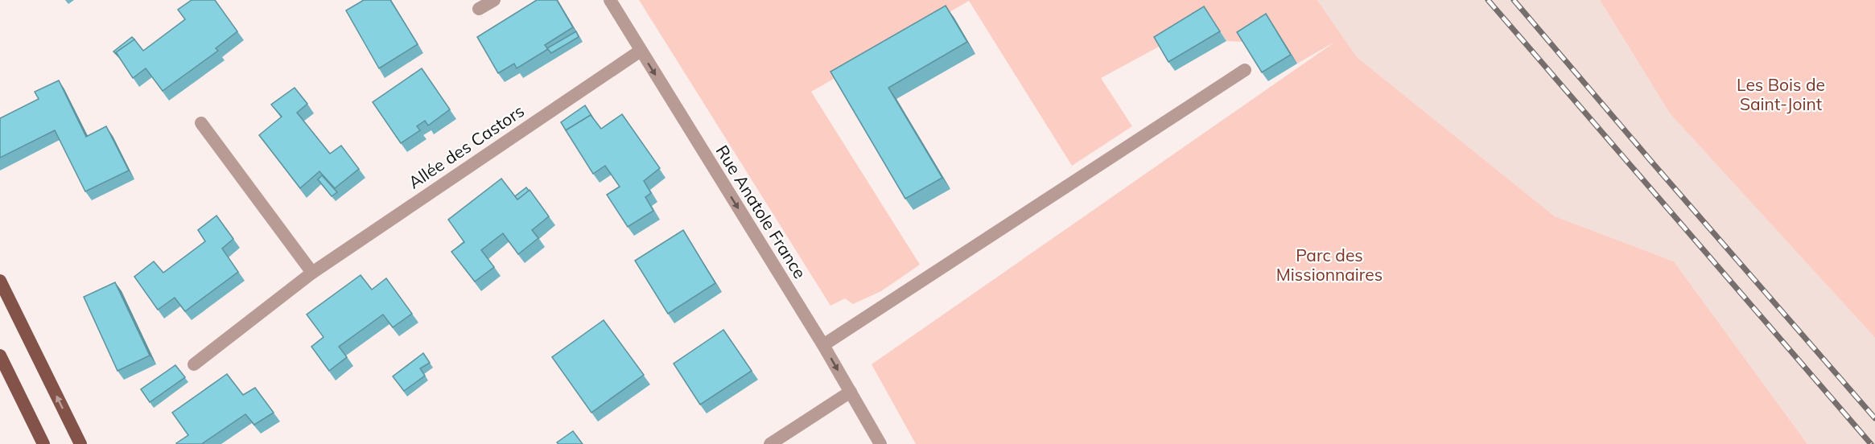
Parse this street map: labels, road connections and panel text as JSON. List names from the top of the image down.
{
  "streets": {
    "street": ["Allée des Castors", "Rue Anatole France"]
  },
  "crossings": [
    ["Allée des Castors", "Rue Anatole France"]
  ],
  "one_way": ["Rue Anatole France"],
  "parks": ["Les Bois de Saint-Joint", "Parc des Missionnaires"]
}
